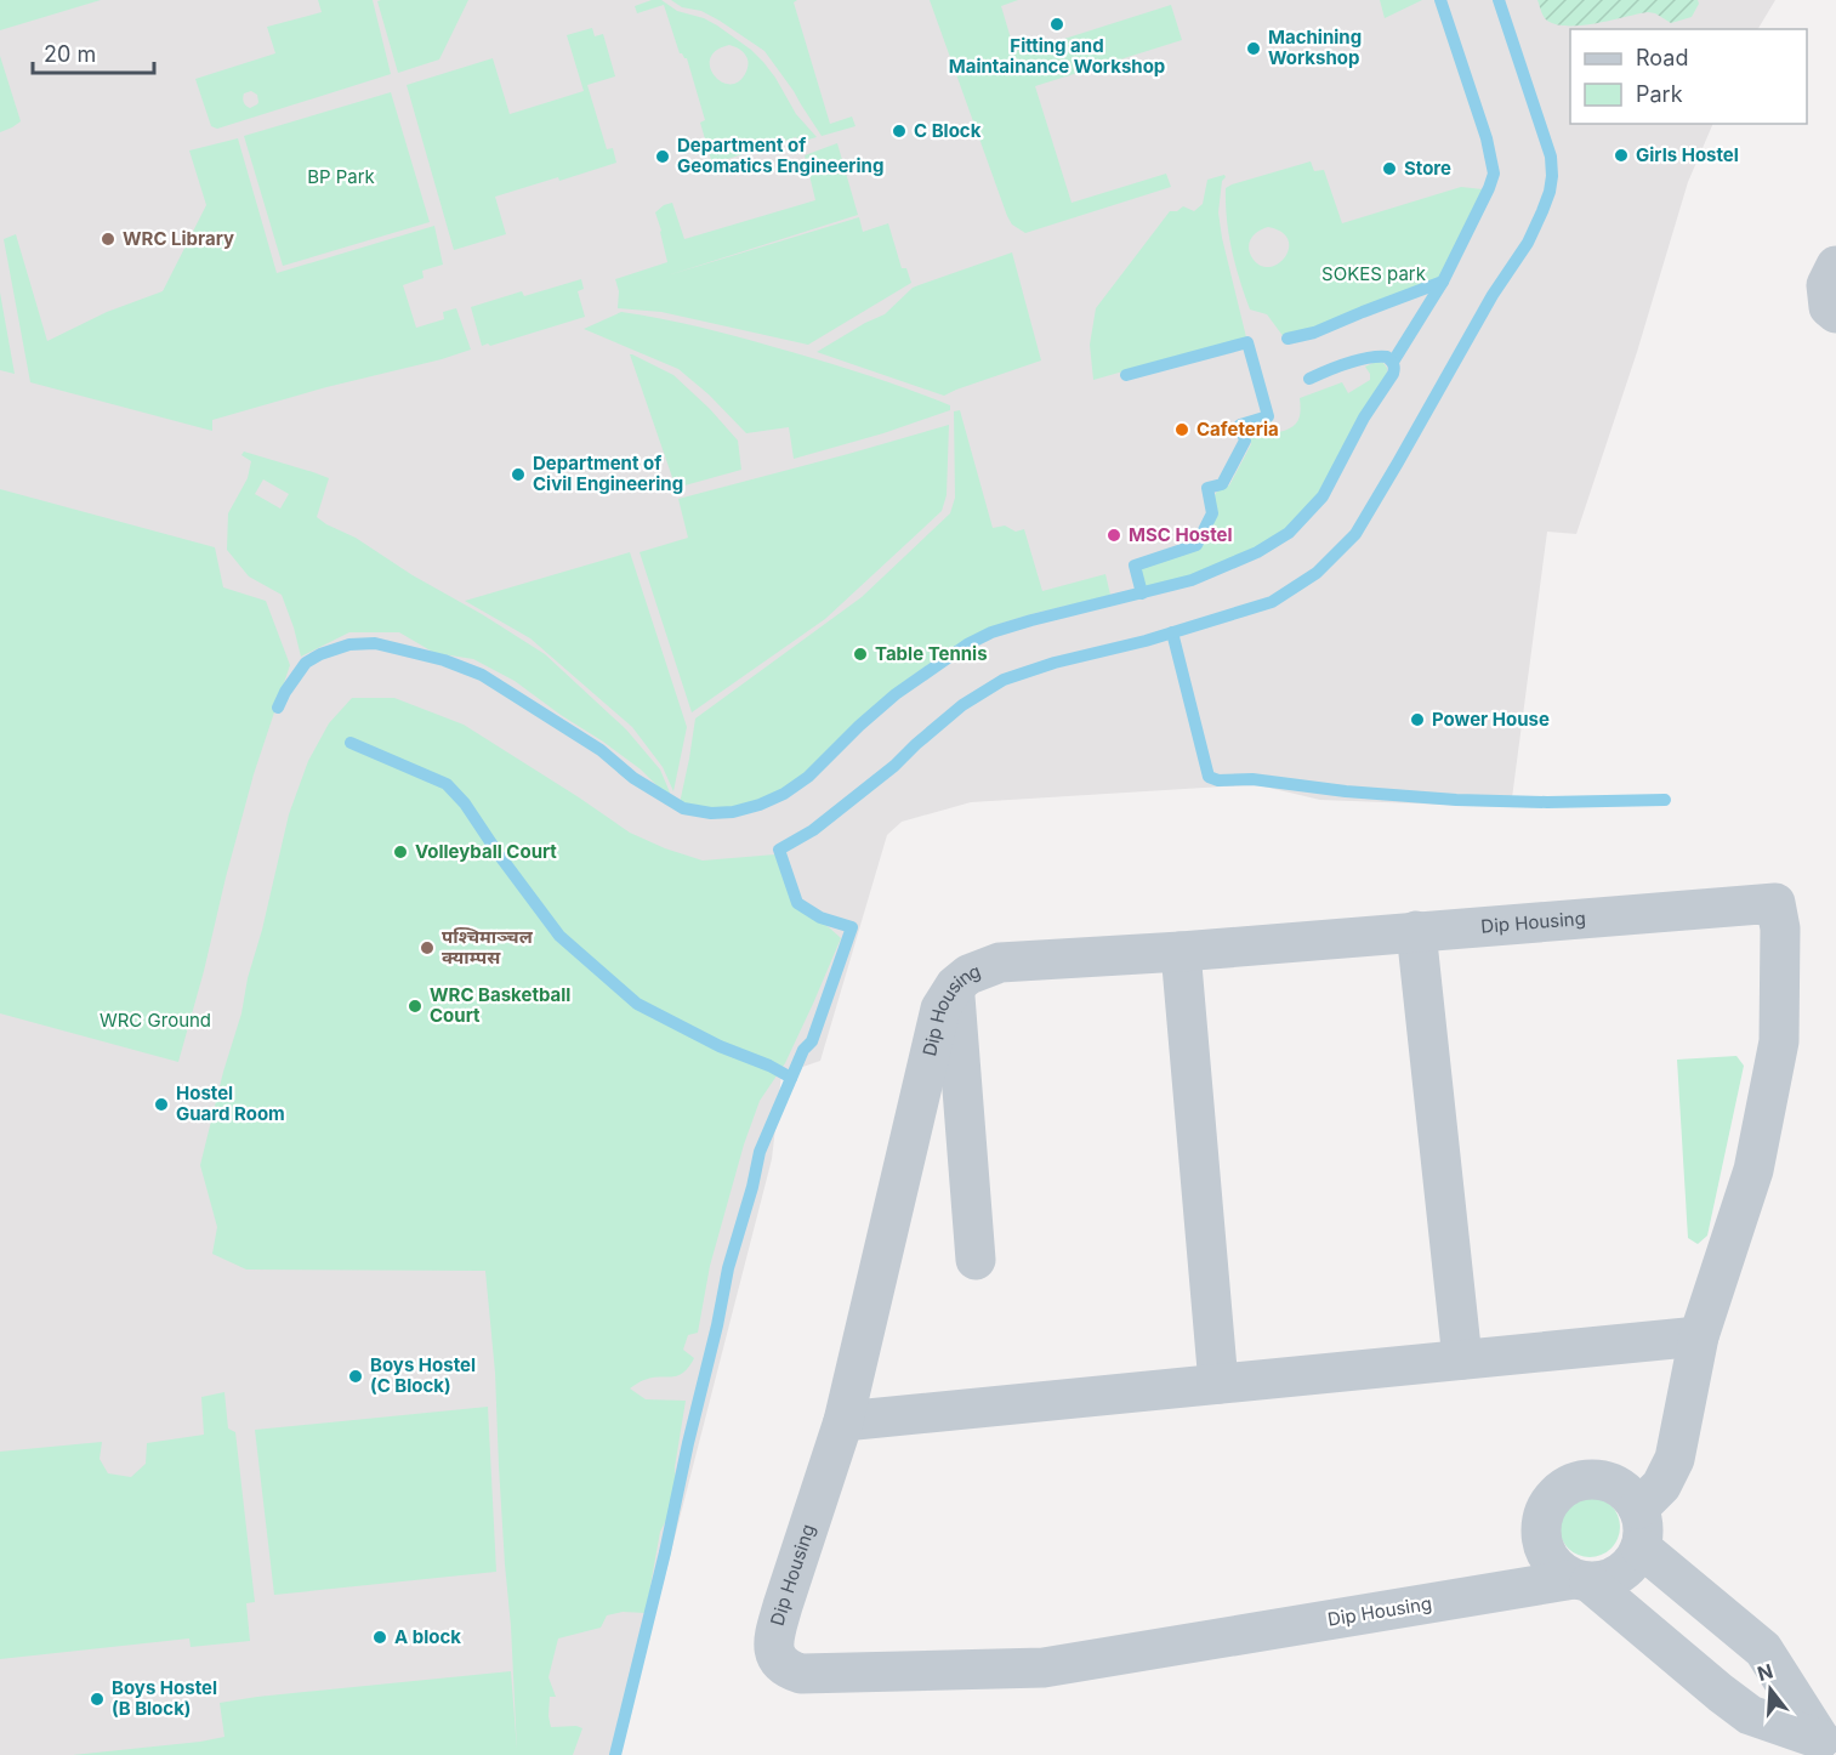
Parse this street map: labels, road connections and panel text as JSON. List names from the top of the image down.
{
  "streets": {
    "street": ["Dip Housing"]
  },
  "parks": ["BP Park", "SOKES park", "WRC Ground"],
  "places": [
    "Fitting and Maintainance Workshop",
    "Machining Workshop",
    "C Block",
    "Girls Hostel",
    "Department of Geomatics Engineering",
    "Store",
    "WRC Library",
    "Cafeteria",
    "Department of Civil Engineering",
    "MSC Hostel",
    "Table Tennis",
    "Power House",
    "Volleyball Court",
    "पश्‍चिमाञ्‍चल क्याम्पस",
    "WRC Basketball Court",
    "Hostel Guard Room",
    "Boys Hostel (C Block)",
    "A block",
    "Boys Hostel (B Block)"
  ],
  "legend": ["Road", "Park"],
  "scale_bar": "20 m",
  "north": "top"
}
